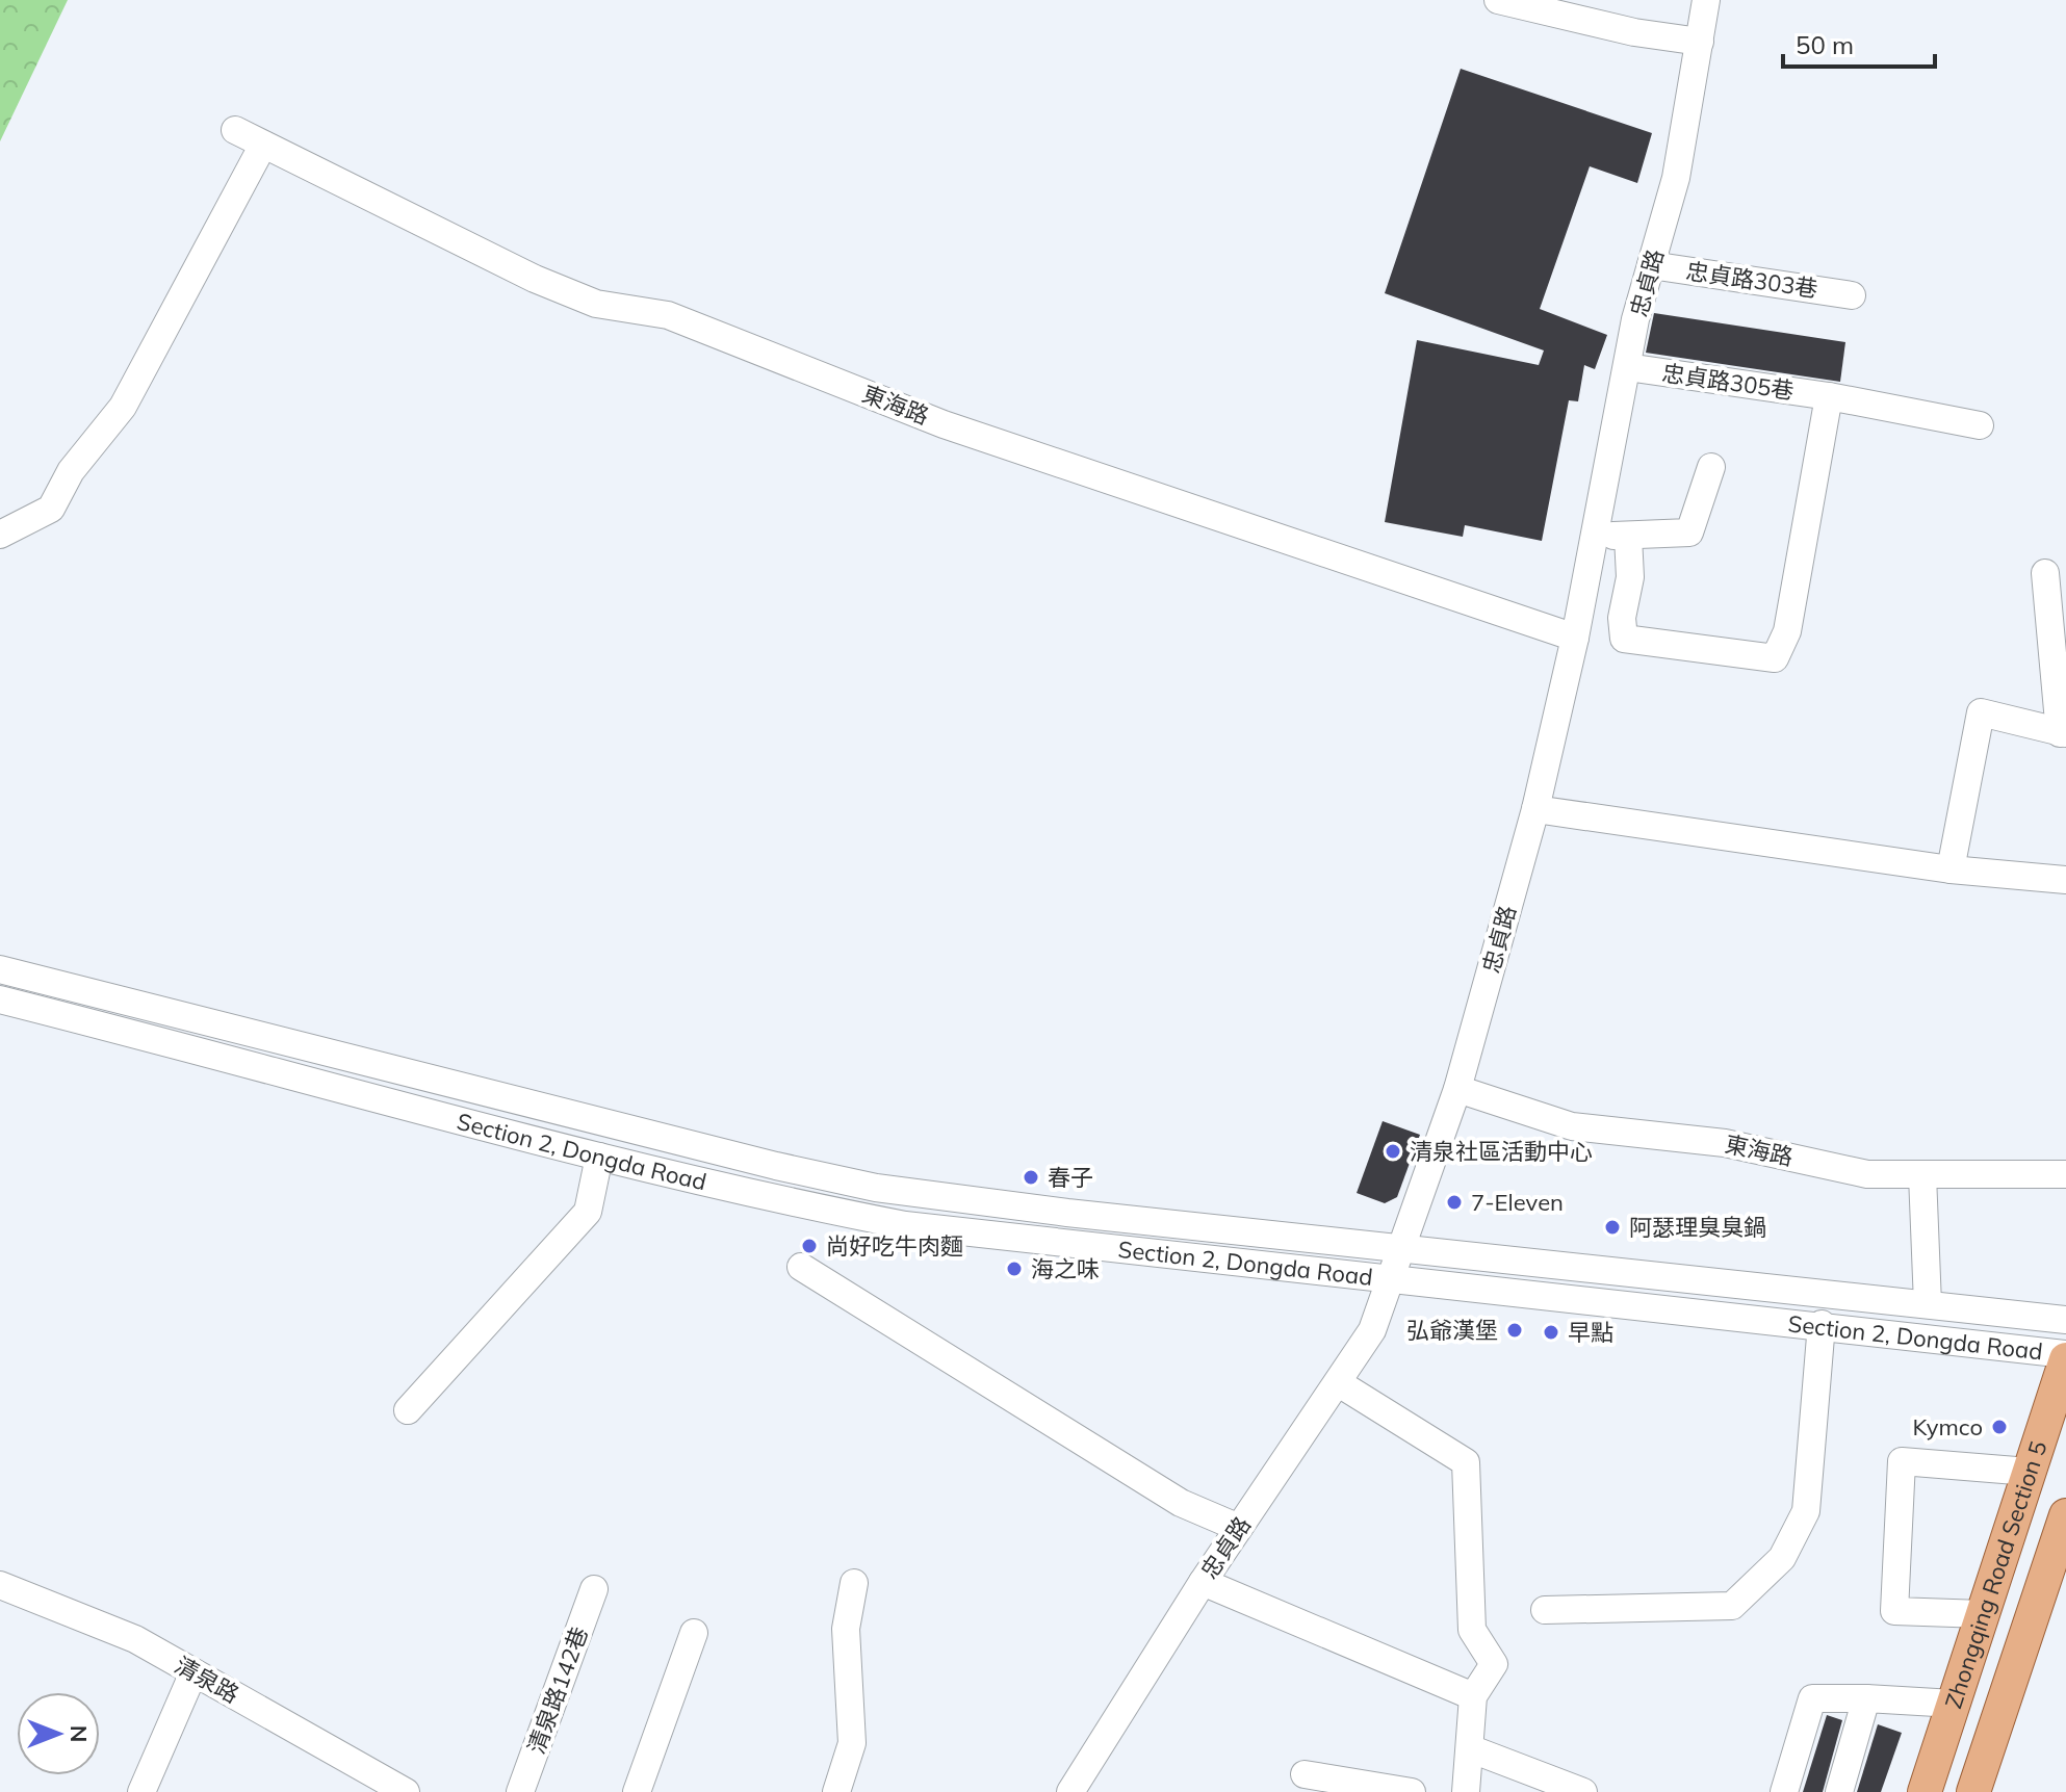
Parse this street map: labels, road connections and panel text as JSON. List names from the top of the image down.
{
  "streets": {
    "main road": ["Zhongqing Road Section 5"],
    "street": [
      "忠貞路303巷",
      "忠貞路",
      "忠貞路305巷",
      "東海路",
      "Section 2, Dongda Road",
      "清泉路",
      "清泉路142巷"
    ]
  },
  "crossings": [
    ["忠貞路303巷", "忠貞路"],
    ["忠貞路", "忠貞路305巷"],
    ["忠貞路", "東海路"],
    ["忠貞路", "Section 2, Dongda Road"],
    ["Section 2, Dongda Road", "Zhongqing Road Section 5"]
  ],
  "places": [
    "清泉社區活動中心",
    "春子",
    "7-Eleven",
    "阿瑟理臭臭鍋",
    "尚好吃牛肉麵",
    "海之味",
    "弘爺漢堡",
    "早點",
    "Kymco"
  ],
  "scale_bar": "50 m",
  "north": "right"
}
